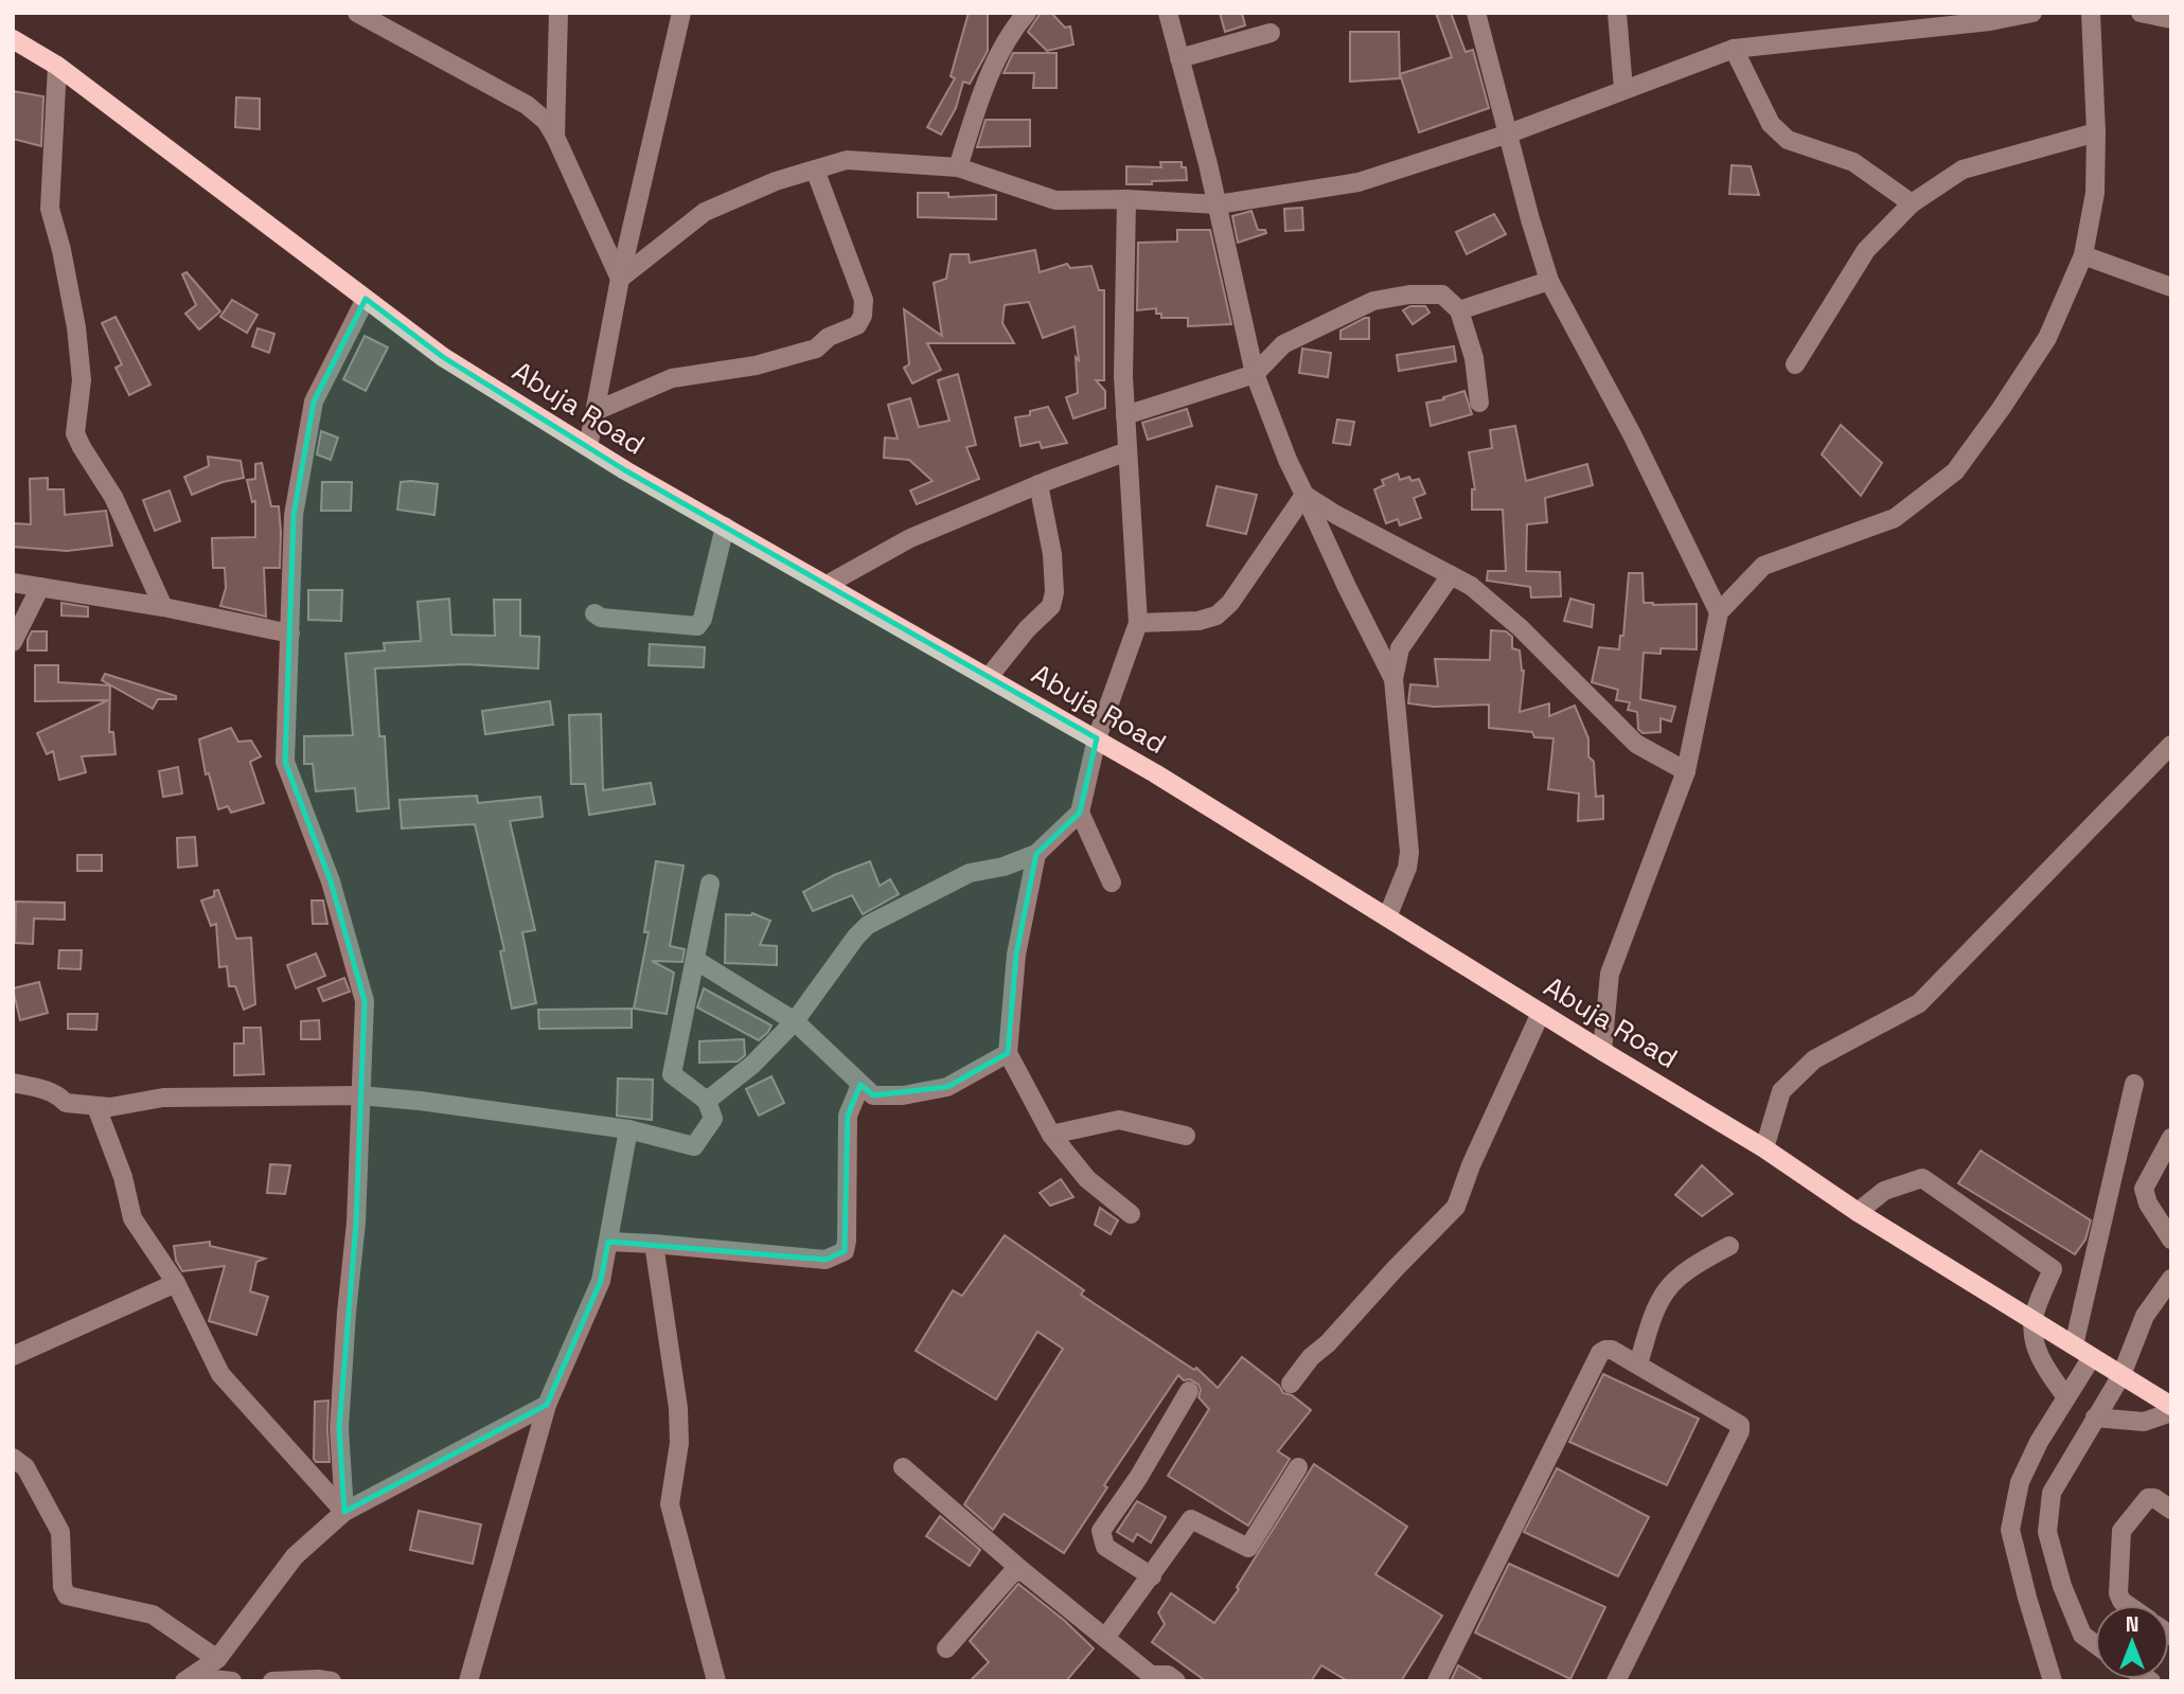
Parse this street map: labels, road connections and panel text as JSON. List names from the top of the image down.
{
  "streets": {
    "main road": ["Abuja Road"]
  },
  "north": "top"
}
